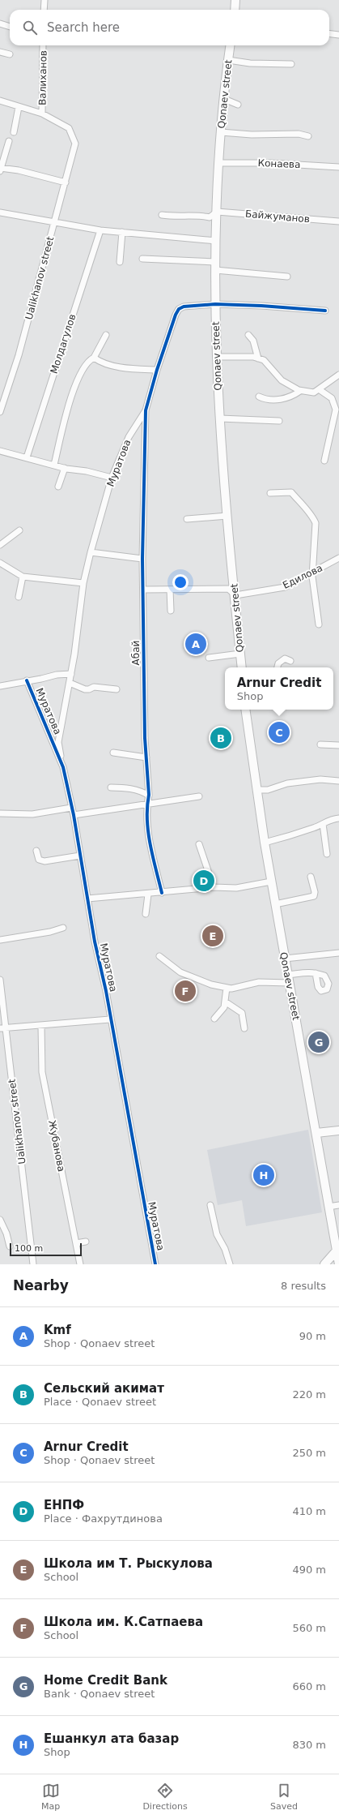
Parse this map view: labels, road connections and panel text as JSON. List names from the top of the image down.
{
  "streets": {
    "main road": ["Qonaev street"],
    "street": [
      "Валиханов",
      "Конаева",
      "Байжуманов",
      "Ualikhanov street",
      "Молдагулов",
      "Муратова",
      "Едилова",
      "Абай",
      "Жубанова"
    ]
  },
  "crossings": [
    ["Валиханов", "Ualikhanov street"],
    ["Qonaev street", "Конаева"],
    ["Qonaev street", "Байжуманов"],
    ["Qonaev street", "Едилова"],
    ["Муратова", "Абай"]
  ],
  "scale_bar": "100 m",
  "page": {
    "search": "Search here",
    "pins": [
      "A",
      "C",
      "B",
      "D",
      "E",
      "F",
      "G",
      "H"
    ],
    "popup": ["Arnur Credit", "Shop"],
    "scale": "100 m",
    "heading": ["Nearby", "8 results"],
    "list": [
      {
        "mark": "A",
        "name": "Kmf",
        "note": "Shop · Qonaev street",
        "value": "90 m"
      },
      {
        "mark": "B",
        "name": "Сельский акимат",
        "note": "Place · Qonaev street",
        "value": "220 m"
      },
      {
        "mark": "C",
        "name": "Arnur Credit",
        "note": "Shop · Qonaev street",
        "value": "250 m"
      },
      {
        "mark": "D",
        "name": "ЕНПФ",
        "note": "Place · Фахрутдинова",
        "value": "410 m"
      },
      {
        "mark": "E",
        "name": "Школа им Т. Рыскулова",
        "note": "School",
        "value": "490 m"
      },
      {
        "mark": "F",
        "name": "Школа им. К.Сатпаева",
        "note": "School",
        "value": "560 m"
      },
      {
        "mark": "G",
        "name": "Home Credit Bank",
        "note": "Bank · Qonaev street",
        "value": "660 m"
      },
      {
        "mark": "H",
        "name": "Ешанкул ата базар",
        "note": "Shop",
        "value": "830 m"
      }
    ],
    "nav": ["Map", "Directions", "Saved"]
  }
}
